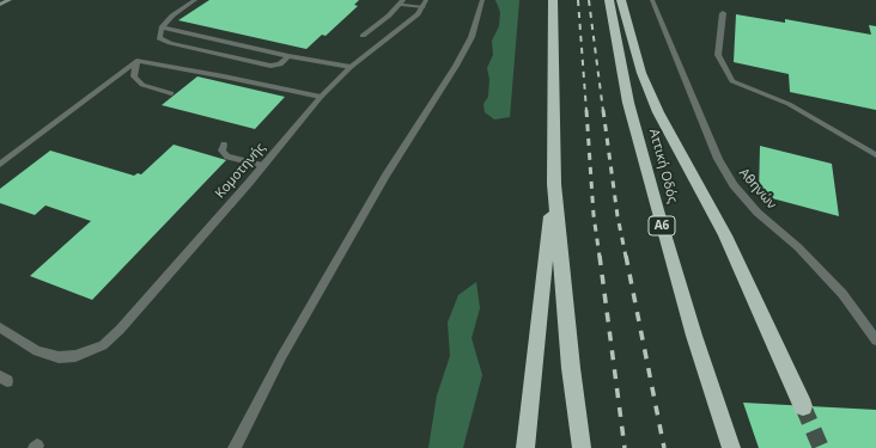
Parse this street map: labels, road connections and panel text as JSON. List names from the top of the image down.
{
  "streets": {
    "highway": ["Αττική Οδός", "Α6"],
    "street": ["Κομοτηνής", "Αθηνών"]
  }
}
